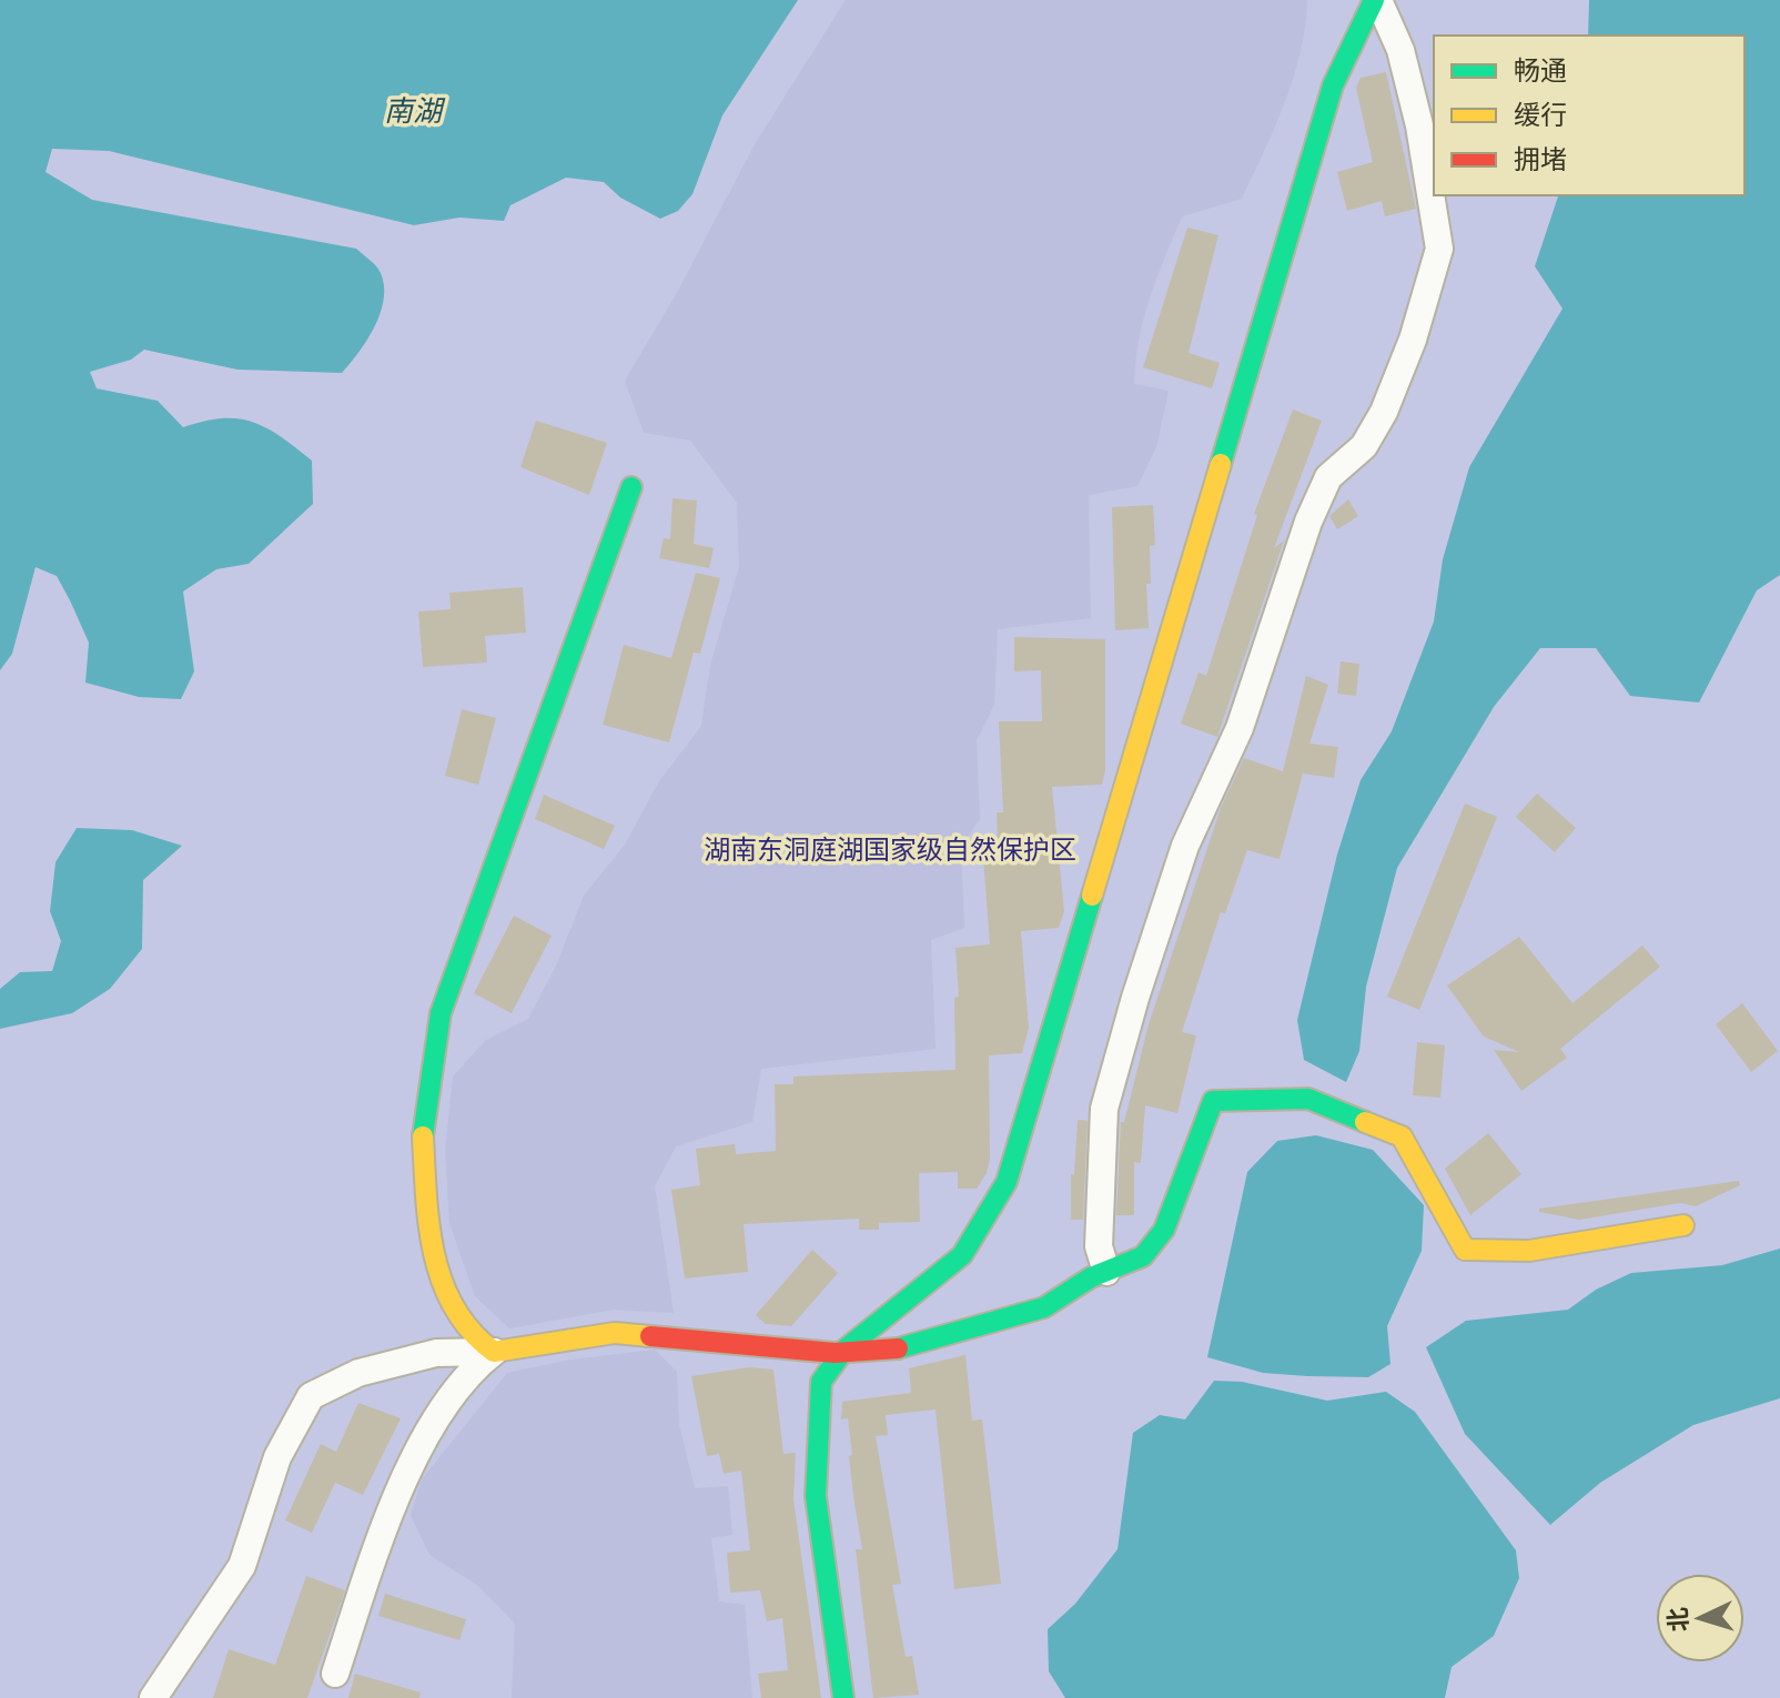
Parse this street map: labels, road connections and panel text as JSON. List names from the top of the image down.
{
  "water": ["南湖"],
  "parks": ["湖南东洞庭湖国家级自然保护区"],
  "legend": ["畅通", "缓行", "拥堵"],
  "north": "left"
}
